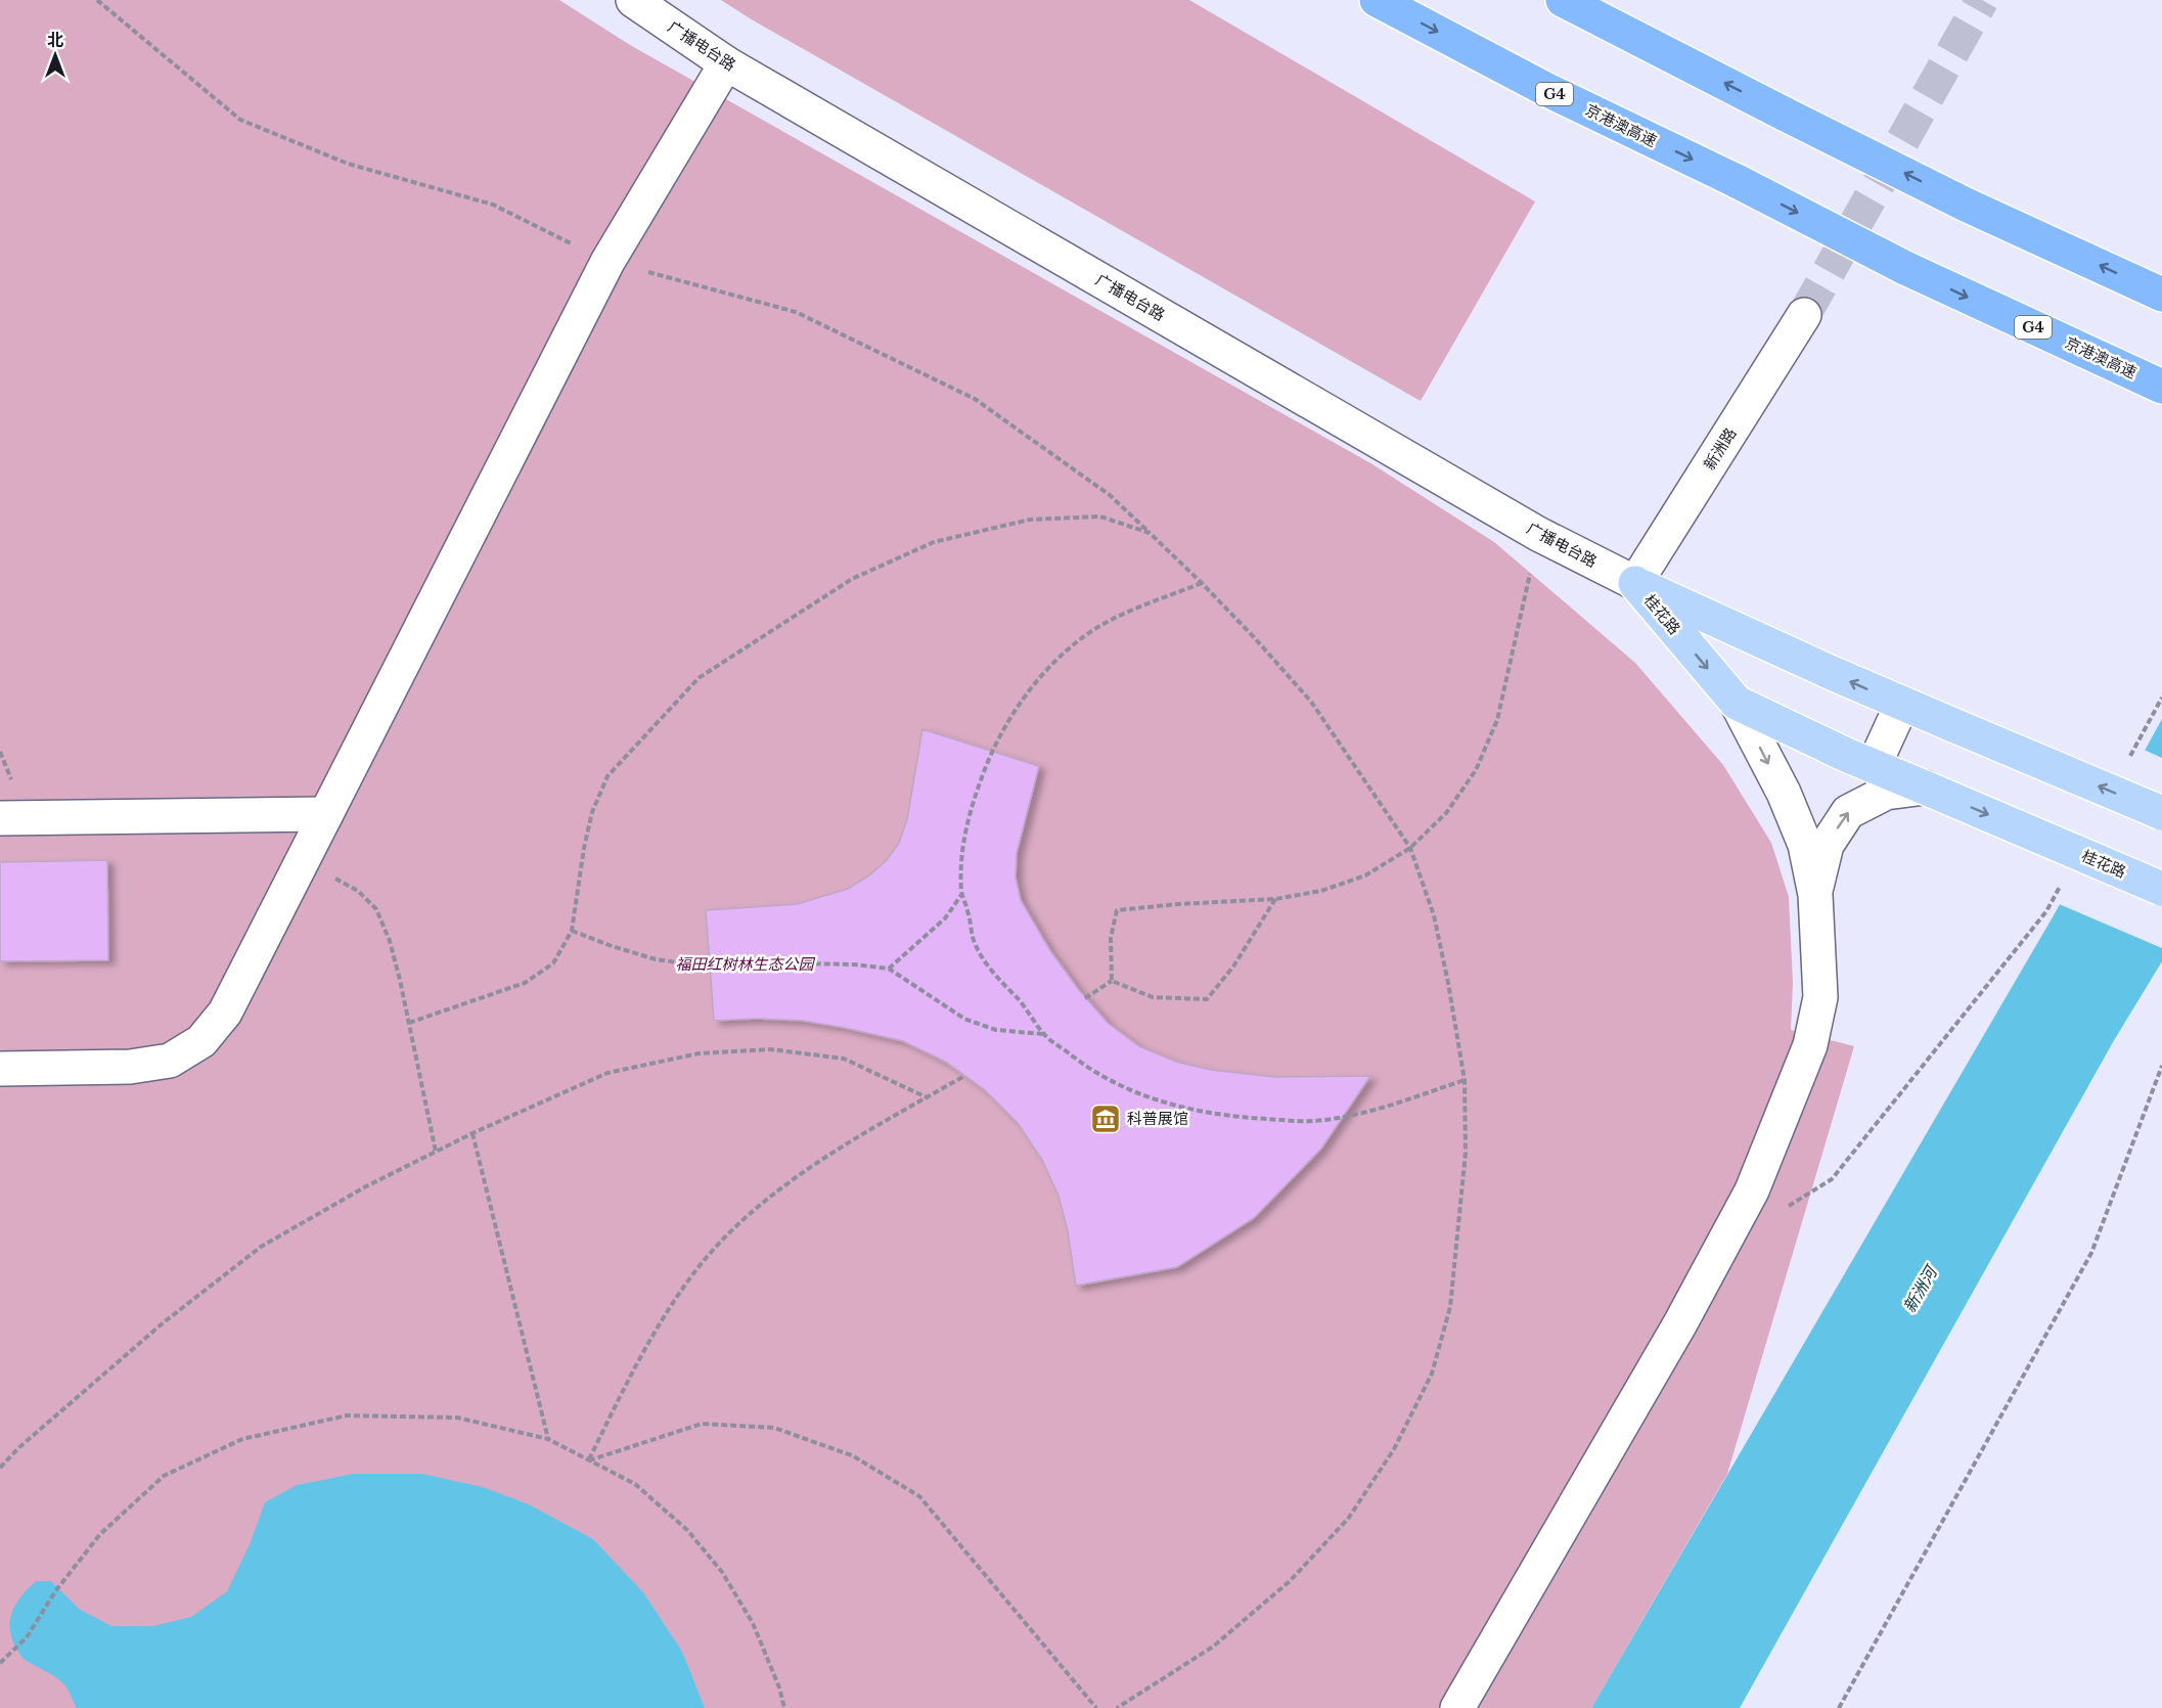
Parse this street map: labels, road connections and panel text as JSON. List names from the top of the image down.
{
  "streets": {
    "highway": ["G4", "京港澳高速"],
    "main road": ["桂花路"],
    "street": ["广播电台路", "新洲路"]
  },
  "crossings": [
    ["广播电台路", "新洲路"],
    ["广播电台路", "桂花路"],
    ["新洲路", "桂花路"]
  ],
  "water": ["新洲河"],
  "parks": ["福田红树林生态公园"],
  "places": {
    "museum": ["科普展馆"]
  },
  "north": "top"
}
